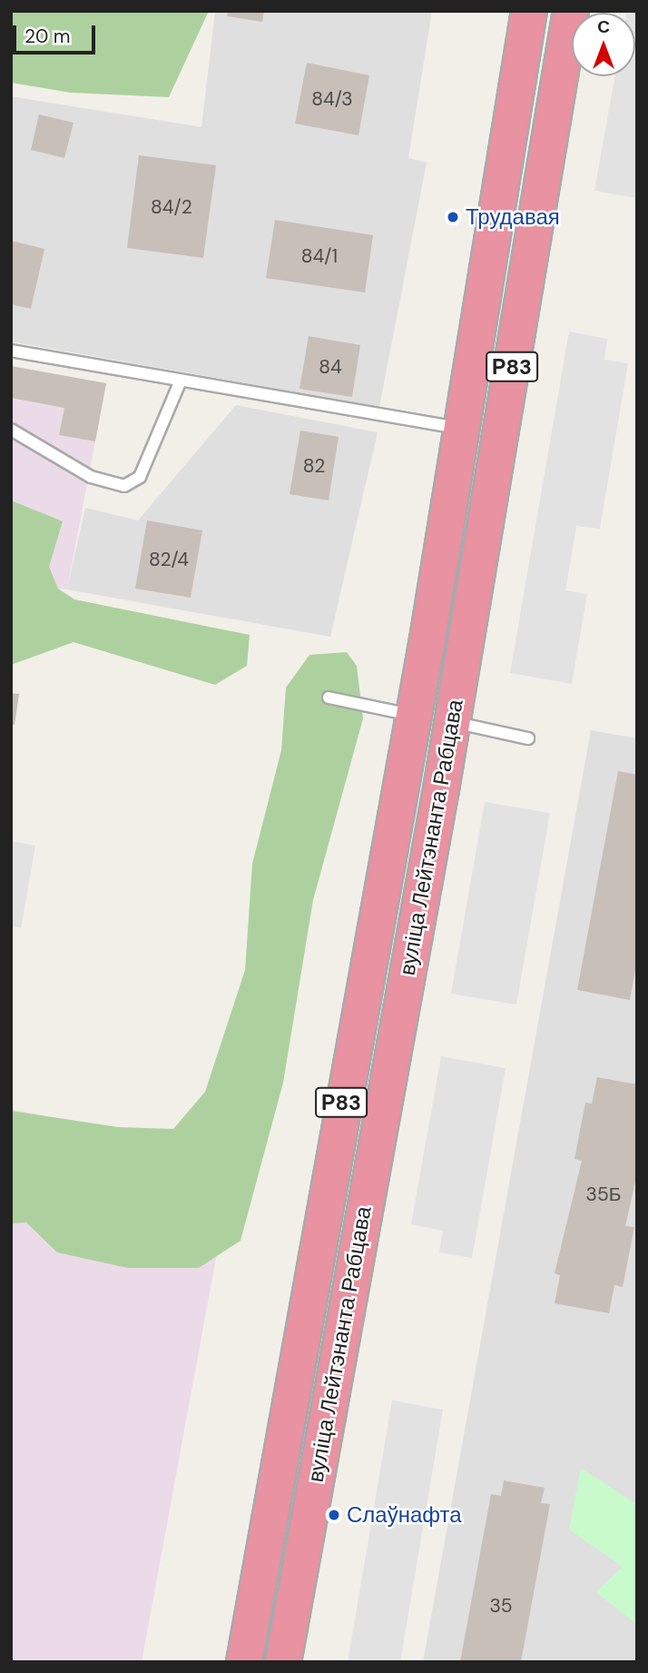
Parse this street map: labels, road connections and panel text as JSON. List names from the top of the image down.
{
  "streets": {
    "highway": ["Р83", "вуліца Лейтэнанта Рабцава"]
  },
  "places": ["Трудавая", "Слаўнафта"],
  "house_numbers": [
    "84/3",
    "84/2",
    "84/1",
    "84",
    "82",
    "82/4",
    "35Б",
    "35"
  ],
  "scale_bar": "20 m",
  "north": "top"
}
